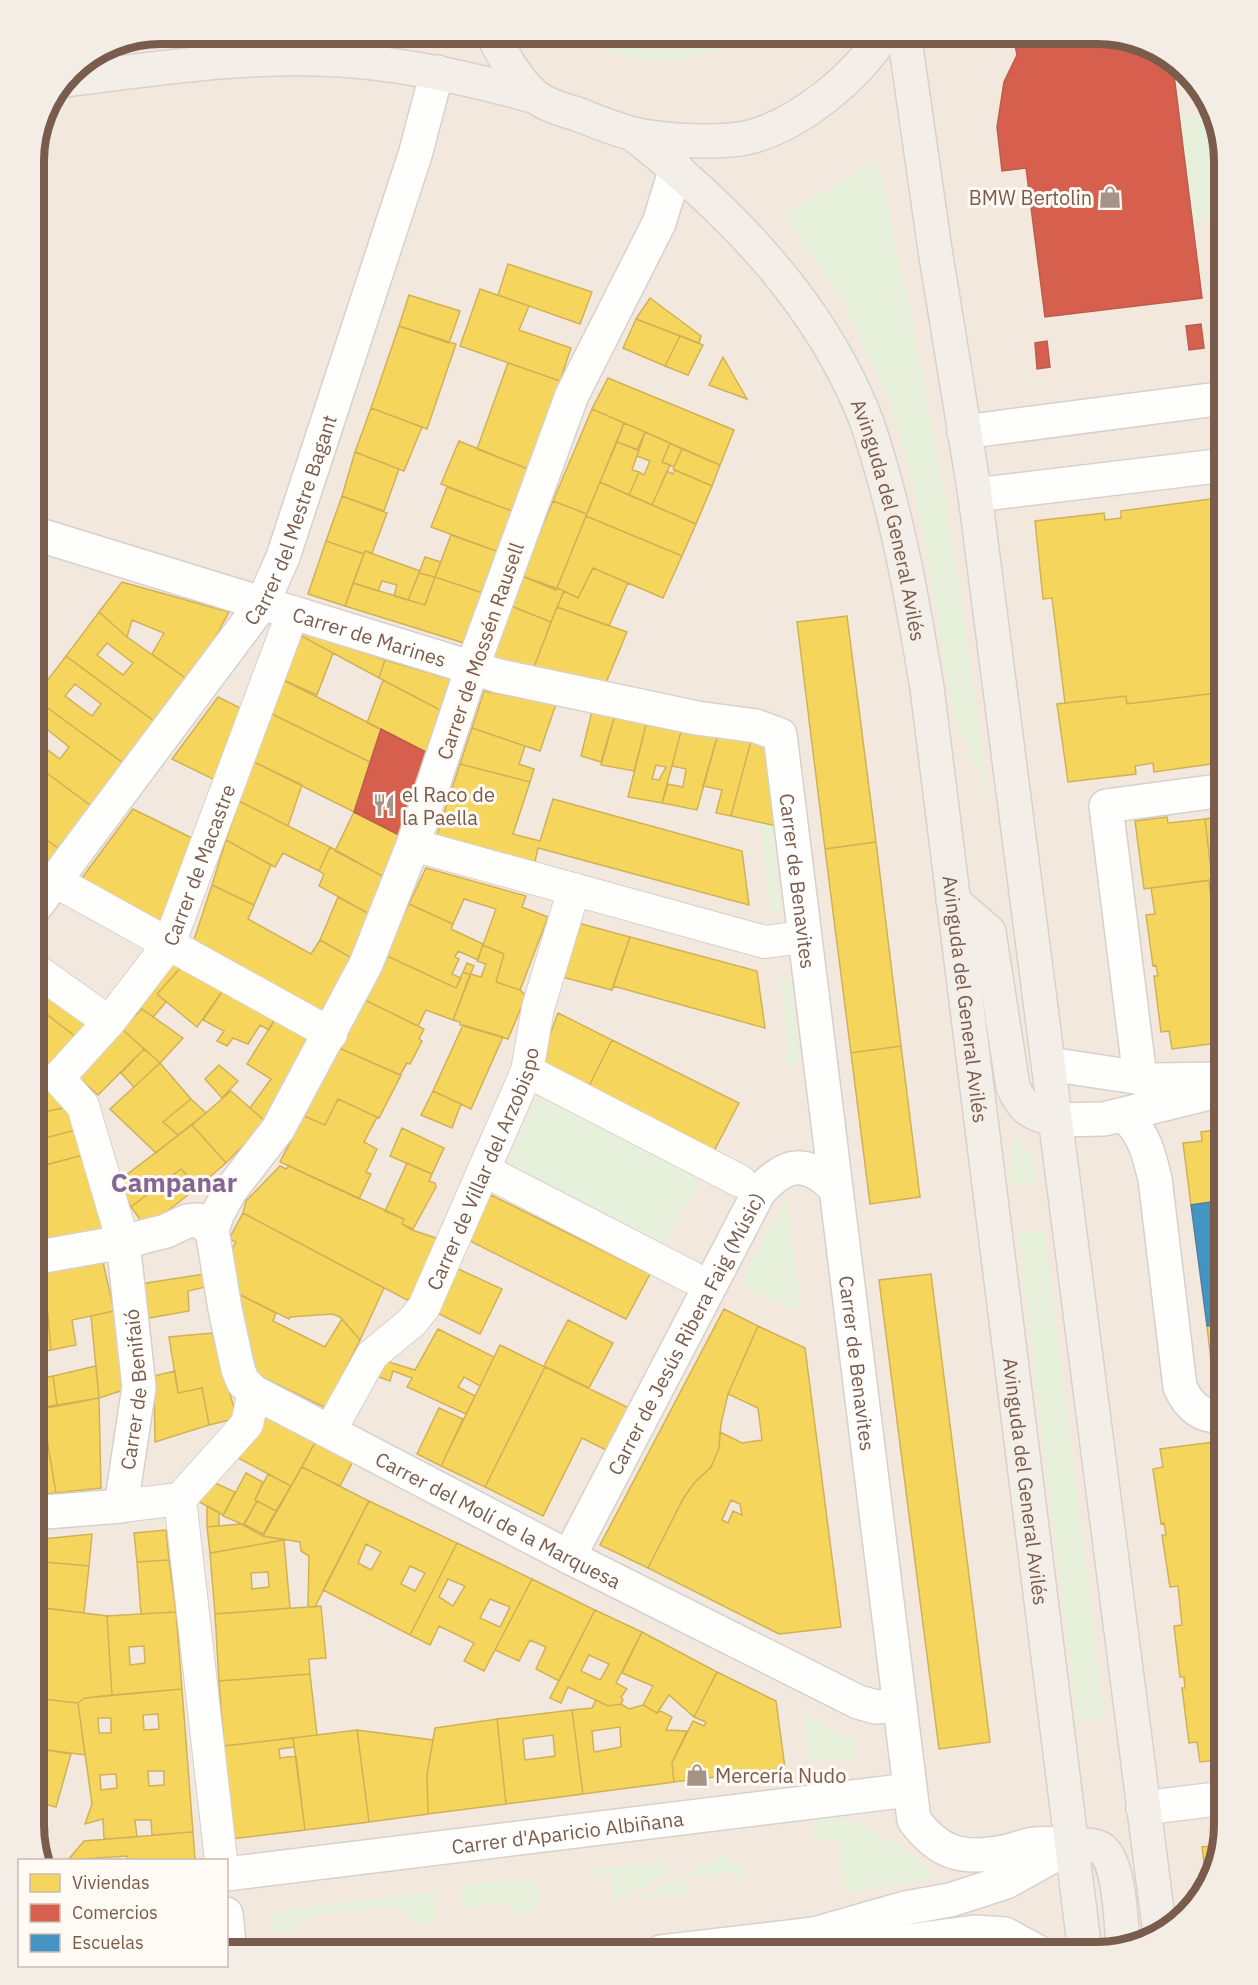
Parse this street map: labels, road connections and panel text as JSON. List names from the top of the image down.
{
  "streets": {
    "main road": ["Avinguda del General Avilés"],
    "street": [
      "Carrer del Mestre Bagant",
      "Carrer de Marines",
      "Carrer de Mossén Rausell",
      "Carrer de Macastre",
      "Carrer de Benavites",
      "Carrer de Villar del Arzobispo",
      "Carrer de Jesús Ribera Faig (Músic)",
      "Carrer de Benifaió",
      "Carrer del Molí de la Marquesa",
      "Carrer d'Aparicio Albiñana"
    ]
  },
  "crossings": [
    ["Carrer del Mestre Bagant", "Carrer de Marines"],
    ["Carrer del Mestre Bagant", "Carrer de Macastre"],
    ["Avinguda del General Avilés", "Carrer de Mossén Rausell"],
    ["Avinguda del General Avilés", "Carrer de Benavites"],
    ["Carrer de Marines", "Carrer de Mossén Rausell"],
    ["Carrer de Marines", "Carrer de Macastre"],
    ["Carrer de Marines", "Carrer de Benavites"],
    ["Carrer de Mossén Rausell", "Carrer de Macastre"],
    ["Carrer de Mossén Rausell", "Carrer del Molí de la Marquesa"],
    ["Carrer de Macastre", "Carrer de Benifaió"],
    ["Carrer de Benavites", "Carrer de Jesús Ribera Faig (Músic)"],
    ["Carrer de Benavites", "Carrer del Molí de la Marquesa"],
    ["Carrer de Benavites", "Carrer d'Aparicio Albiñana"],
    ["Carrer de Jesús Ribera Faig (Músic)", "Carrer del Molí de la Marquesa"]
  ],
  "districts": ["Campanar"],
  "places": {
    "shop": ["BMW Bertolin", "Mercería Nudo"],
    "restaurant": ["el Raco de la Paella"]
  },
  "legend": ["Viviendas", "Comercios", "Escuelas"]
}
